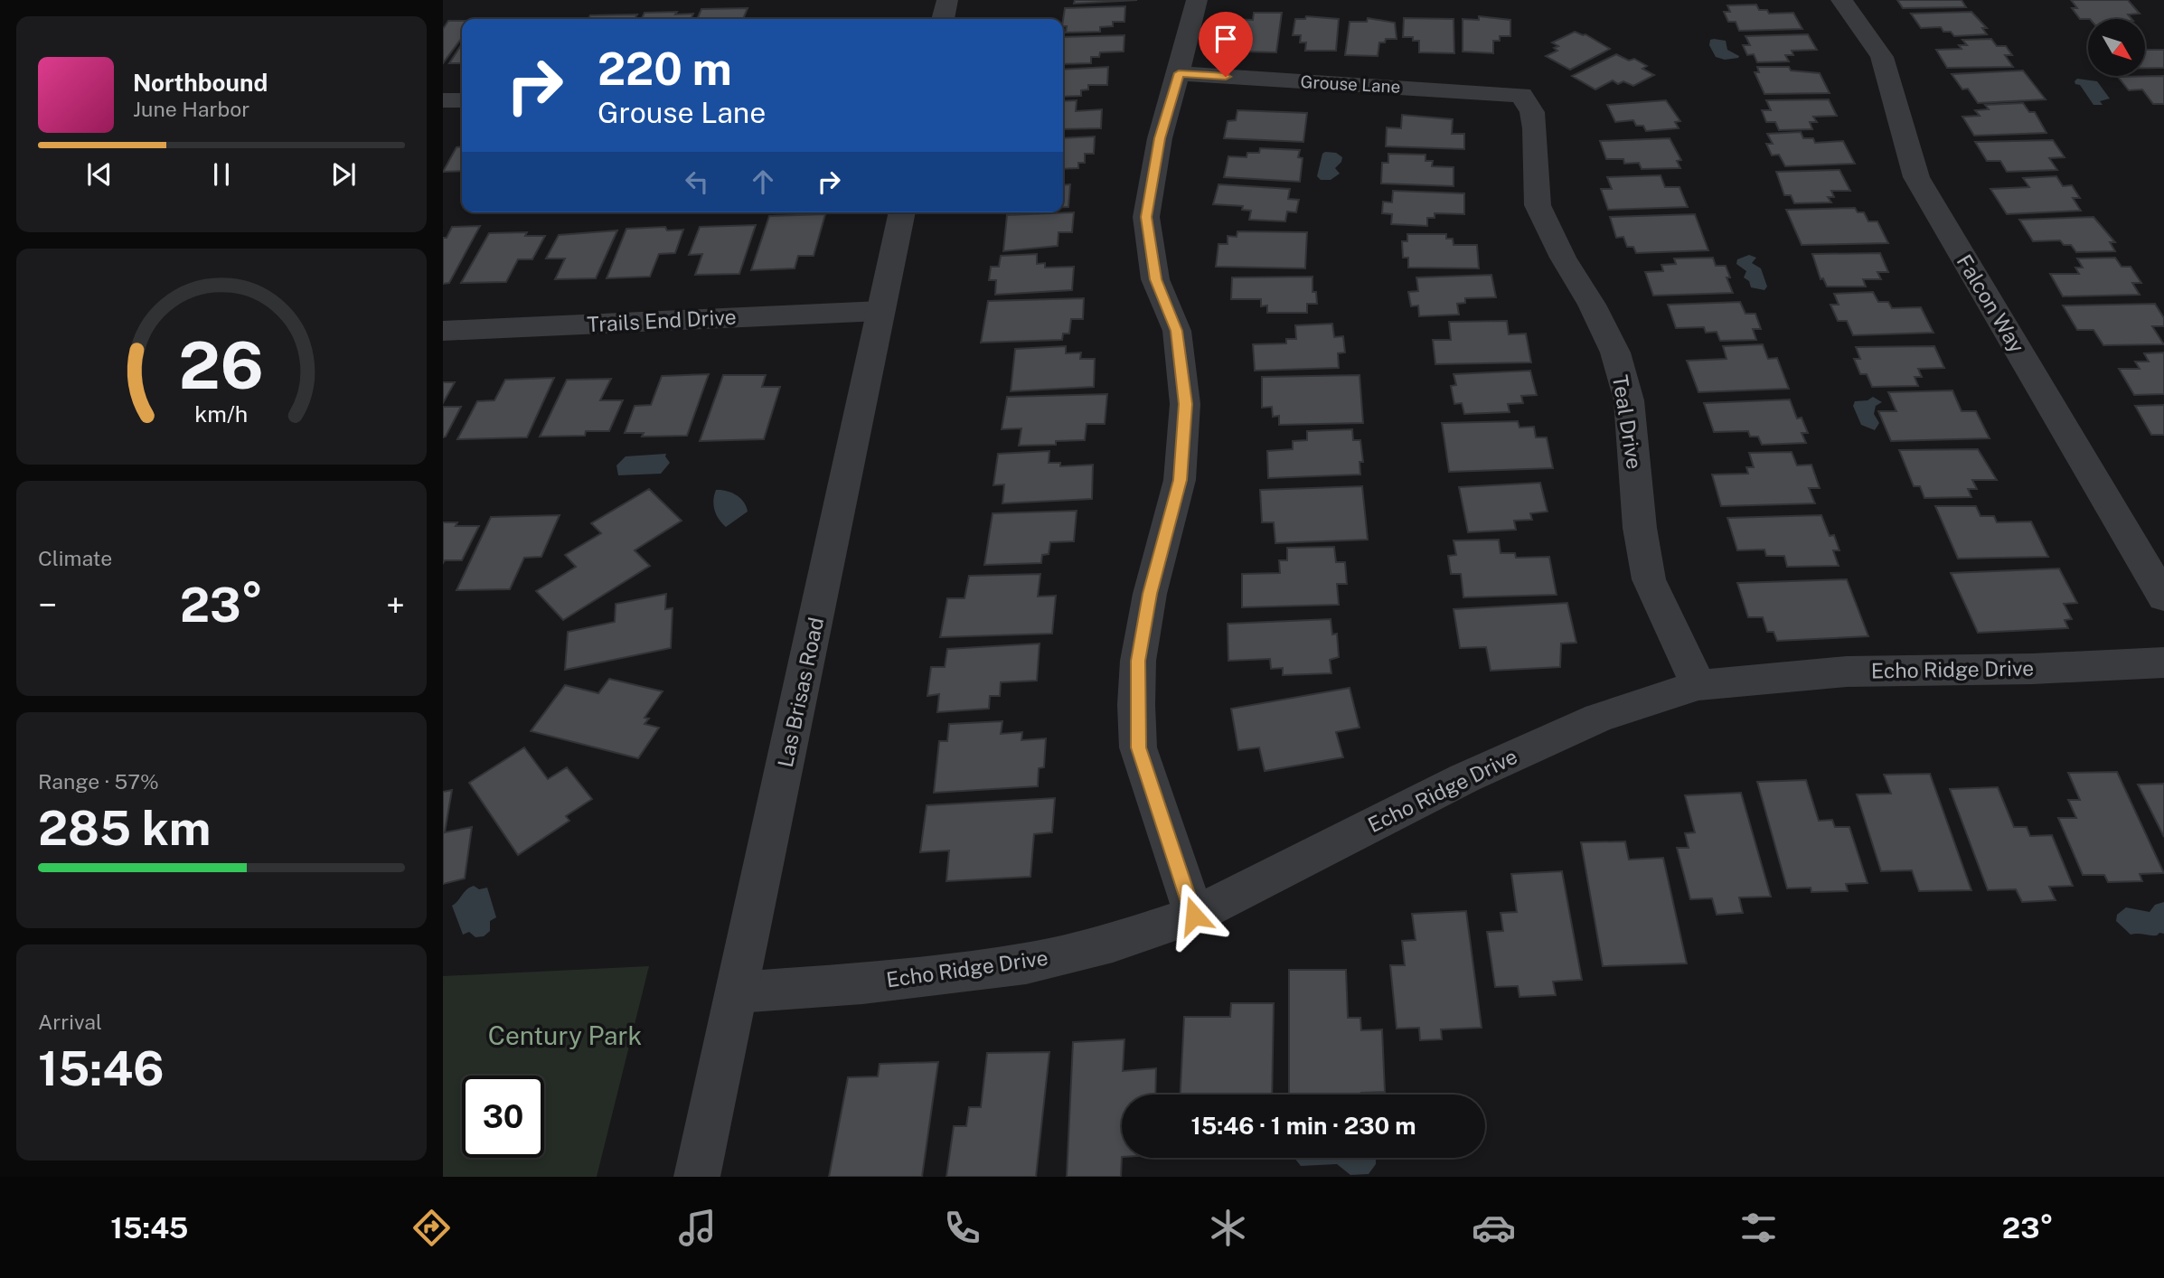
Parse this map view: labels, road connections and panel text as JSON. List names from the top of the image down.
{
  "streets": {
    "street": [
      "Grouse Lane",
      "Falcon Way",
      "Trails End Drive",
      "Teal Drive",
      "Echo Ridge Drive",
      "Las Brisas Road"
    ]
  },
  "crossings": [
    ["Grouse Lane", "Teal Drive"],
    ["Trails End Drive", "Las Brisas Road"],
    ["Teal Drive", "Echo Ridge Drive"],
    ["Echo Ridge Drive", "Las Brisas Road"]
  ],
  "parks": ["Century Park"],
  "north": "bottom right",
  "page": {
    "turn": ["220 m", "Grouse Lane"],
    "song": ["Northbound", "June Harbor"],
    "tile": [
      "Climate",
      ["Range · 57%", "285 km"],
      ["Arrival", "15:46"]
    ],
    "heat": ["−", "23°", "+"],
    "limit": "30",
    "trip": "15:46 · 1 min · 230 m",
    "tabs": ["15:45", "23°"],
    "gauge": ["26", "km/h"]
  }
}
